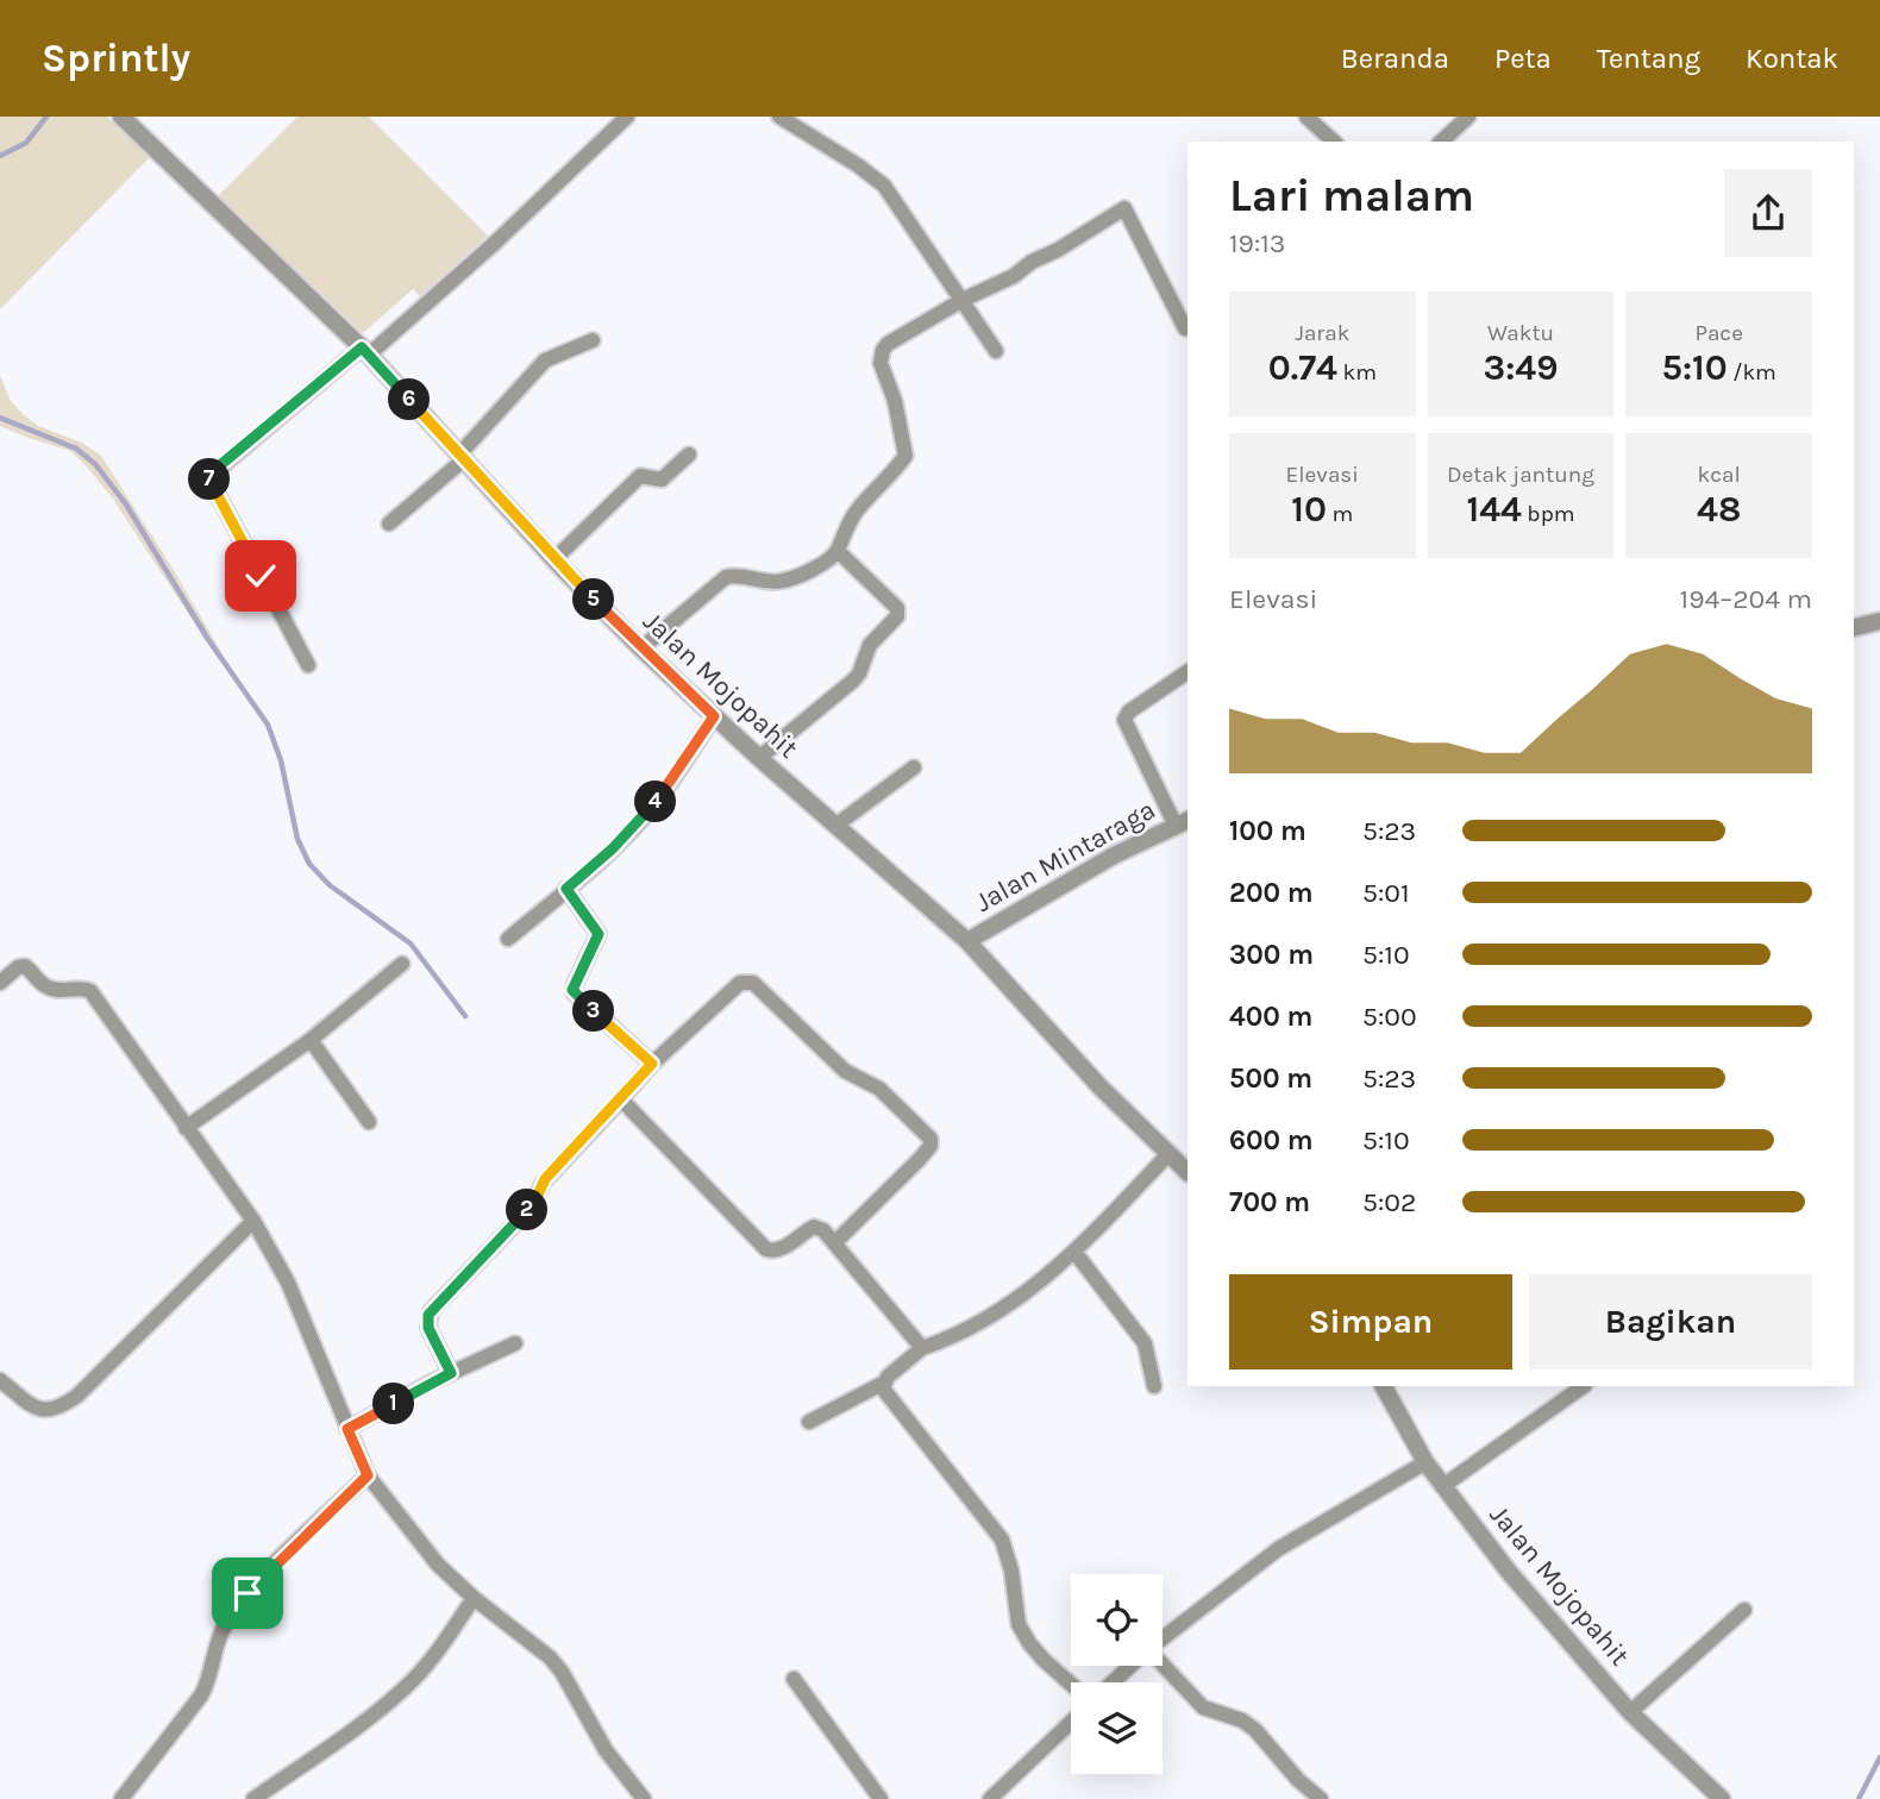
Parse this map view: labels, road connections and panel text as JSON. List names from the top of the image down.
{
  "streets": {
    "street": ["Jalan Mojopahit", "Jalan Mintaraga"]
  },
  "crossings": [
    ["Jalan Mojopahit", "Jalan Mintaraga"]
  ],
  "page": {
    "header": "Sprintly",
    "nav": [
      "Beranda",
      "Peta",
      "Tentang",
      "Kontak"
    ],
    "heading": ["Lari malam", "19:13"],
    "stats": [
      ["Jarak", "0.74 km"],
      ["Waktu", "3:49"],
      ["Pace", "5:10 /km"],
      ["Elevasi", "10 m"],
      ["Detak jantung", "144 bpm"],
      ["kcal", "48"]
    ],
    "pins": [
      "6",
      "7",
      "5",
      "4",
      "3",
      "2",
      "1"
    ],
    "chart": ["Elevasi", "194–204 m"],
    "list": [
      {
        "name": "100 m",
        "note": "5:23"
      },
      {
        "name": "200 m",
        "note": "5:01"
      },
      {
        "name": "300 m",
        "note": "5:10"
      },
      {
        "name": "400 m",
        "note": "5:00"
      },
      {
        "name": "500 m",
        "note": "5:23"
      },
      {
        "name": "600 m",
        "note": "5:10"
      },
      {
        "name": "700 m",
        "note": "5:02"
      }
    ],
    "buttons": ["Simpan", "Bagikan"]
  }
}
